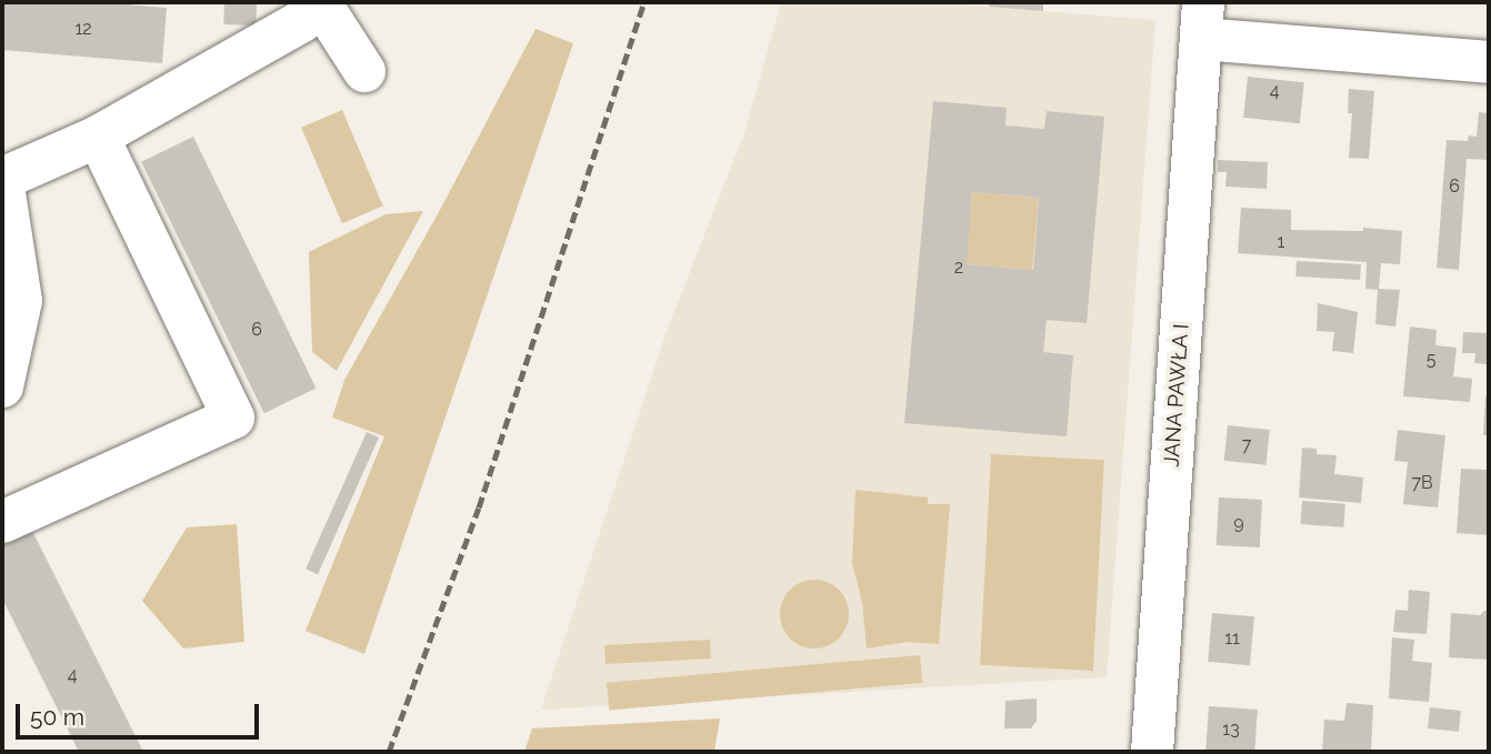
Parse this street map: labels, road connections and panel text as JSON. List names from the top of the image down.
{
  "streets": {
    "street": ["JANA PAWŁA I"]
  },
  "house_numbers": [
    "12",
    "4",
    "6",
    "1",
    "2",
    "6",
    "5",
    "7",
    "7B",
    "9",
    "11",
    "4",
    "13"
  ],
  "scale_bar": "50 m"
}
